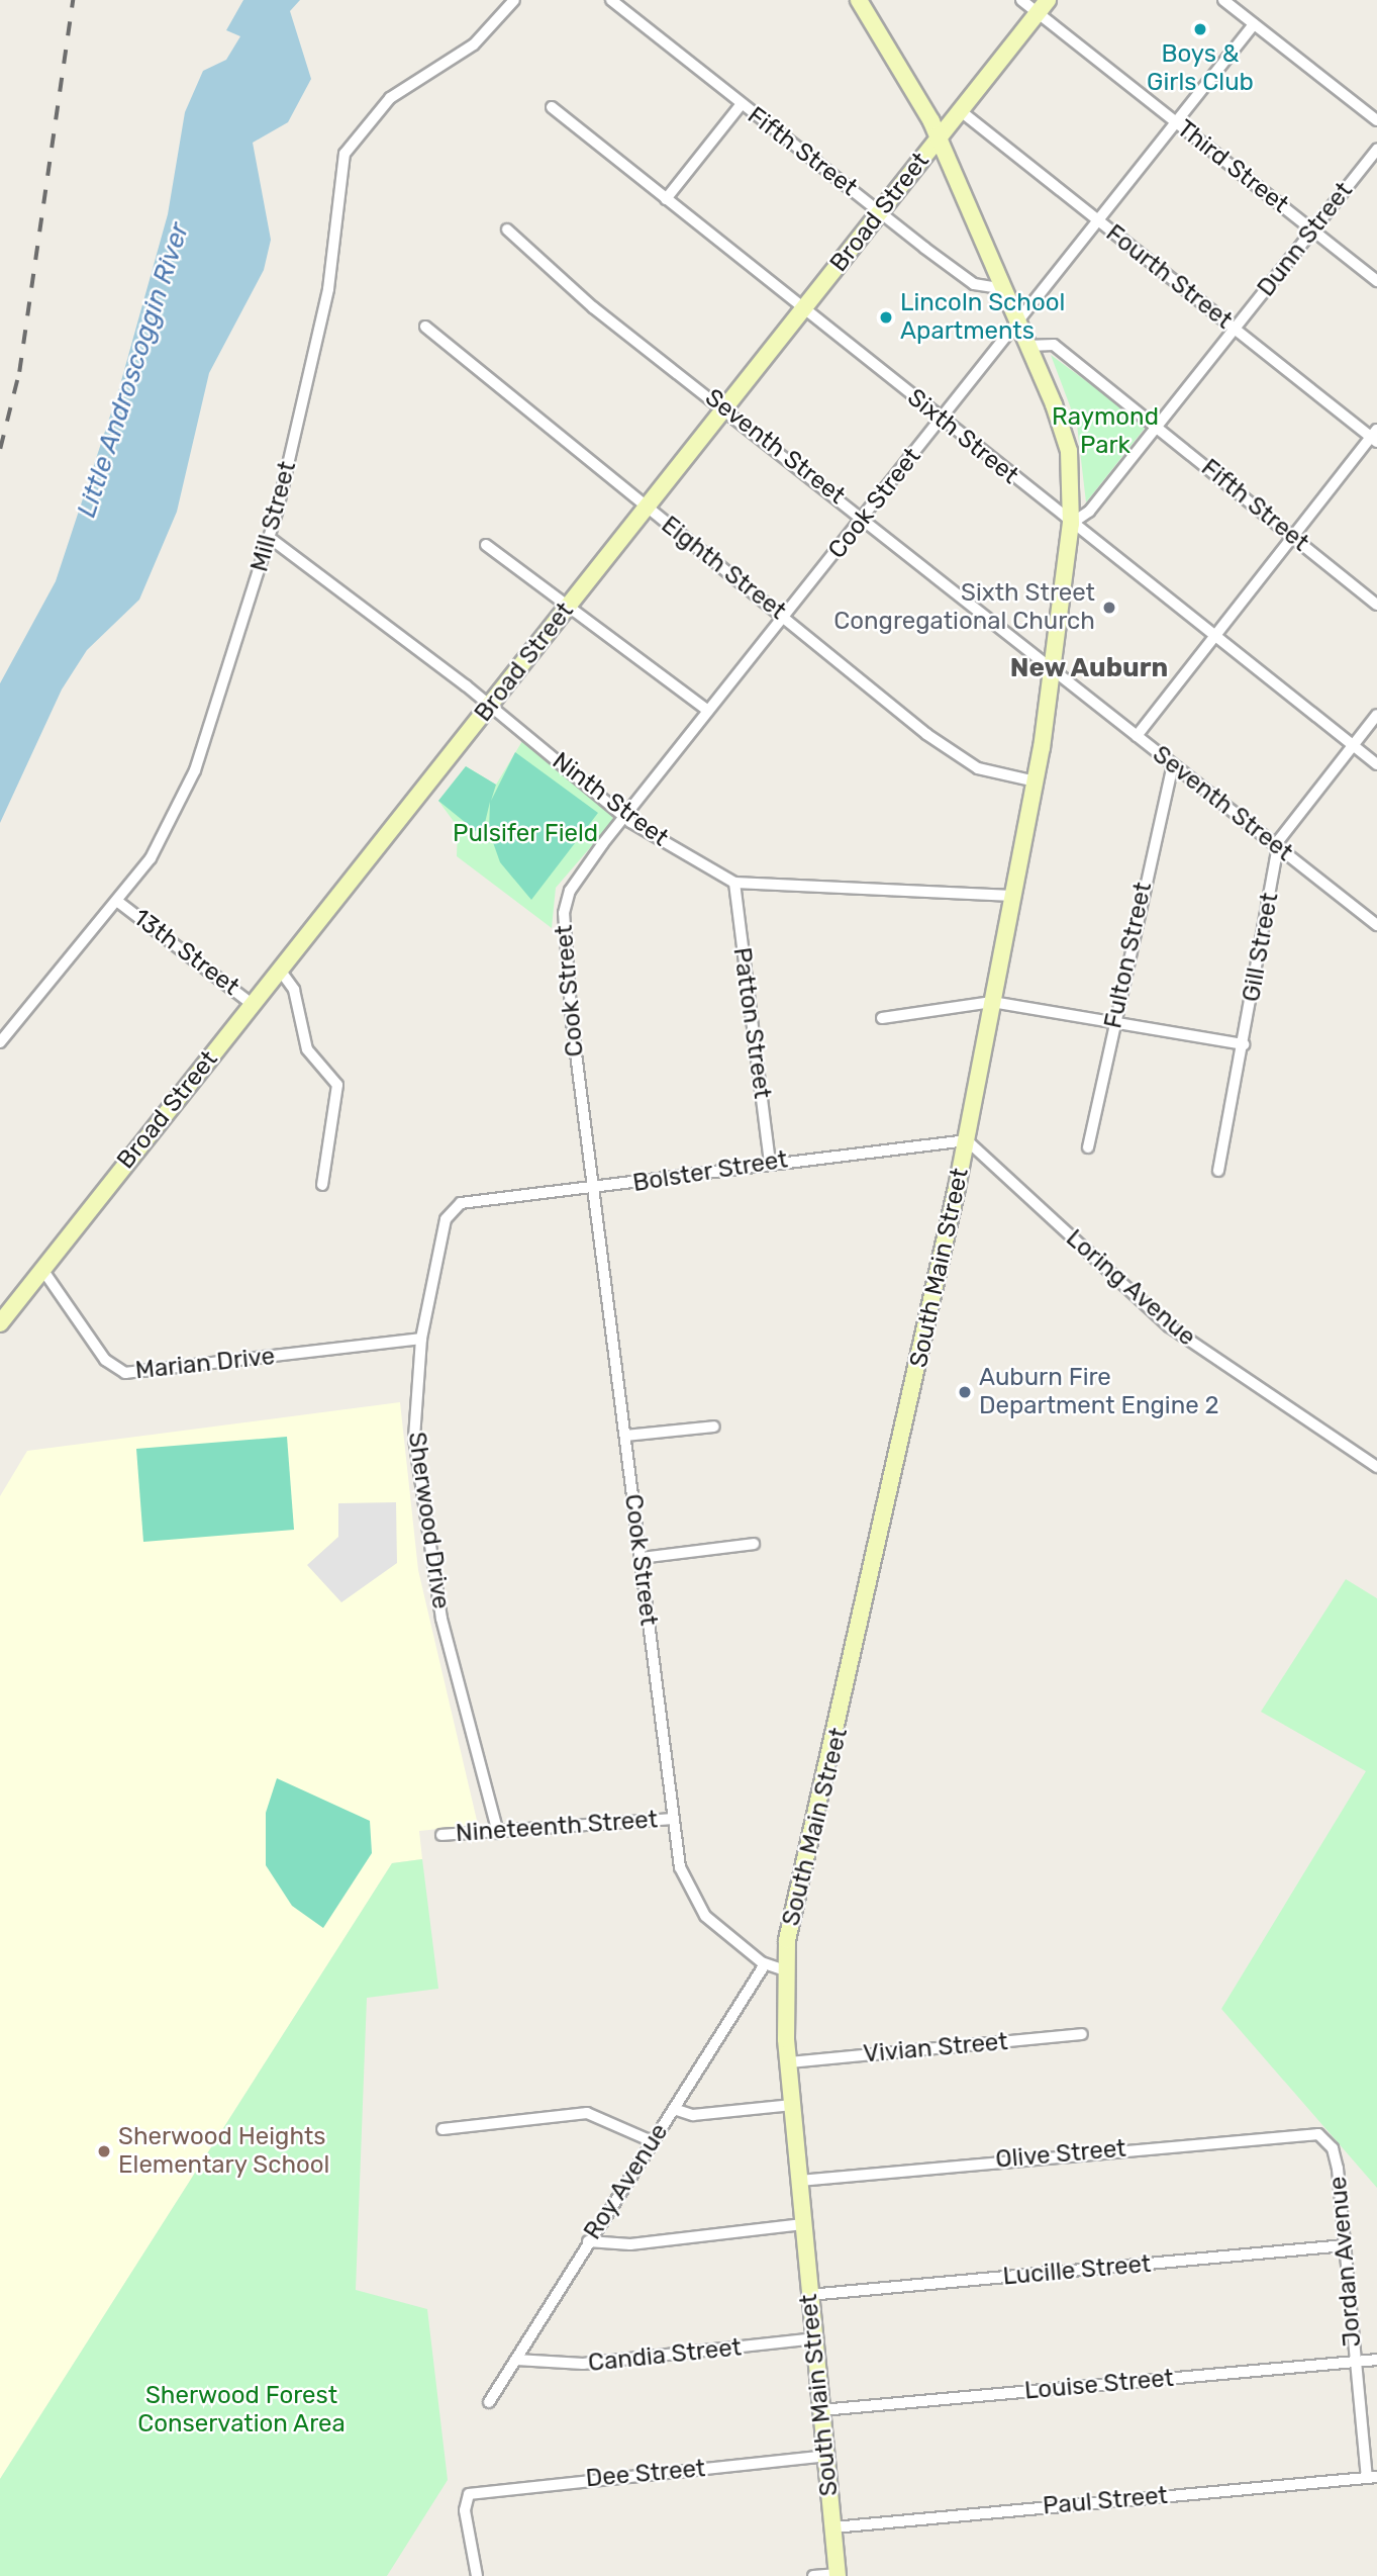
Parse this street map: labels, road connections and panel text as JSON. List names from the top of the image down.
{
  "streets": {
    "street": [
      "Fifth Street",
      "Third Street",
      "Broad Street",
      "Dunn Street",
      "Fourth Street",
      "Sixth Street",
      "Seventh Street",
      "Cook Street",
      "Mill Street",
      "Eighth Street",
      "Ninth Street",
      "Gill Street",
      "13th Street",
      "Fulton Street",
      "Patton Street",
      "Bolster Street",
      "South Main Street",
      "Loring Avenue",
      "Marian Drive",
      "Sherwood Drive",
      "Nineteenth Street",
      "Vivian Street",
      "Olive Street",
      "Roy Avenue",
      "Jordan Avenue",
      "Lucille Street",
      "Candia Street",
      "Louise Street",
      "Dee Street",
      "Paul Street"
    ]
  },
  "crossings": [
    ["Fifth Street", "Broad Street"],
    ["Fifth Street", "Dunn Street"],
    ["Fifth Street", "South Main Street"],
    ["Third Street", "Broad Street"],
    ["Third Street", "Dunn Street"],
    ["Third Street", "Cook Street"],
    ["Broad Street", "Fourth Street"],
    ["Broad Street", "Sixth Street"],
    ["Broad Street", "Seventh Street"],
    ["Broad Street", "Eighth Street"],
    ["Broad Street", "Ninth Street"],
    ["Broad Street", "13th Street"],
    ["Broad Street", "South Main Street"],
    ["Broad Street", "Marian Drive"],
    ["Dunn Street", "Fourth Street"],
    ["Dunn Street", "Sixth Street"],
    ["Dunn Street", "South Main Street"],
    ["Fourth Street", "Cook Street"],
    ["Sixth Street", "Cook Street"],
    ["Sixth Street", "Gill Street"],
    ["Sixth Street", "South Main Street"],
    ["Seventh Street", "Cook Street"],
    ["Seventh Street", "Gill Street"],
    ["Seventh Street", "Fulton Street"],
    ["Seventh Street", "South Main Street"],
    ["Cook Street", "Eighth Street"],
    ["Cook Street", "Ninth Street"],
    ["Cook Street", "Bolster Street"],
    ["Cook Street", "South Main Street"],
    ["Cook Street", "Nineteenth Street"],
    ["Cook Street", "Roy Avenue"],
    ["Mill Street", "Ninth Street"],
    ["Mill Street", "13th Street"],
    ["Eighth Street", "South Main Street"],
    ["Ninth Street", "Patton Street"],
    ["Ninth Street", "South Main Street"],
    ["Patton Street", "Bolster Street"],
    ["Bolster Street", "South Main Street"],
    ["Bolster Street", "Loring Avenue"],
    ["Bolster Street", "Sherwood Drive"],
    ["South Main Street", "Loring Avenue"],
    ["South Main Street", "Vivian Street"],
    ["South Main Street", "Olive Street"],
    ["South Main Street", "Lucille Street"],
    ["South Main Street", "Candia Street"],
    ["South Main Street", "Louise Street"],
    ["South Main Street", "Dee Street"],
    ["South Main Street", "Paul Street"],
    ["Marian Drive", "Sherwood Drive"],
    ["Sherwood Drive", "Nineteenth Street"],
    ["Olive Street", "Jordan Avenue"],
    ["Roy Avenue", "Candia Street"],
    ["Jordan Avenue", "Lucille Street"],
    ["Jordan Avenue", "Louise Street"],
    ["Jordan Avenue", "Paul Street"]
  ],
  "districts": ["New Auburn"],
  "water": ["Little Androscoggin River"],
  "parks": ["Raymond Park", "Pulsifer Field", "Sherwood Forest Conservation Area"],
  "places": [
    "Boys & Girls Club",
    "Lincoln School Apartments",
    "Sixth Street Congregational Church",
    "Auburn Fire Department Engine 2",
    "Sherwood Heights Elementary School"
  ]
}
